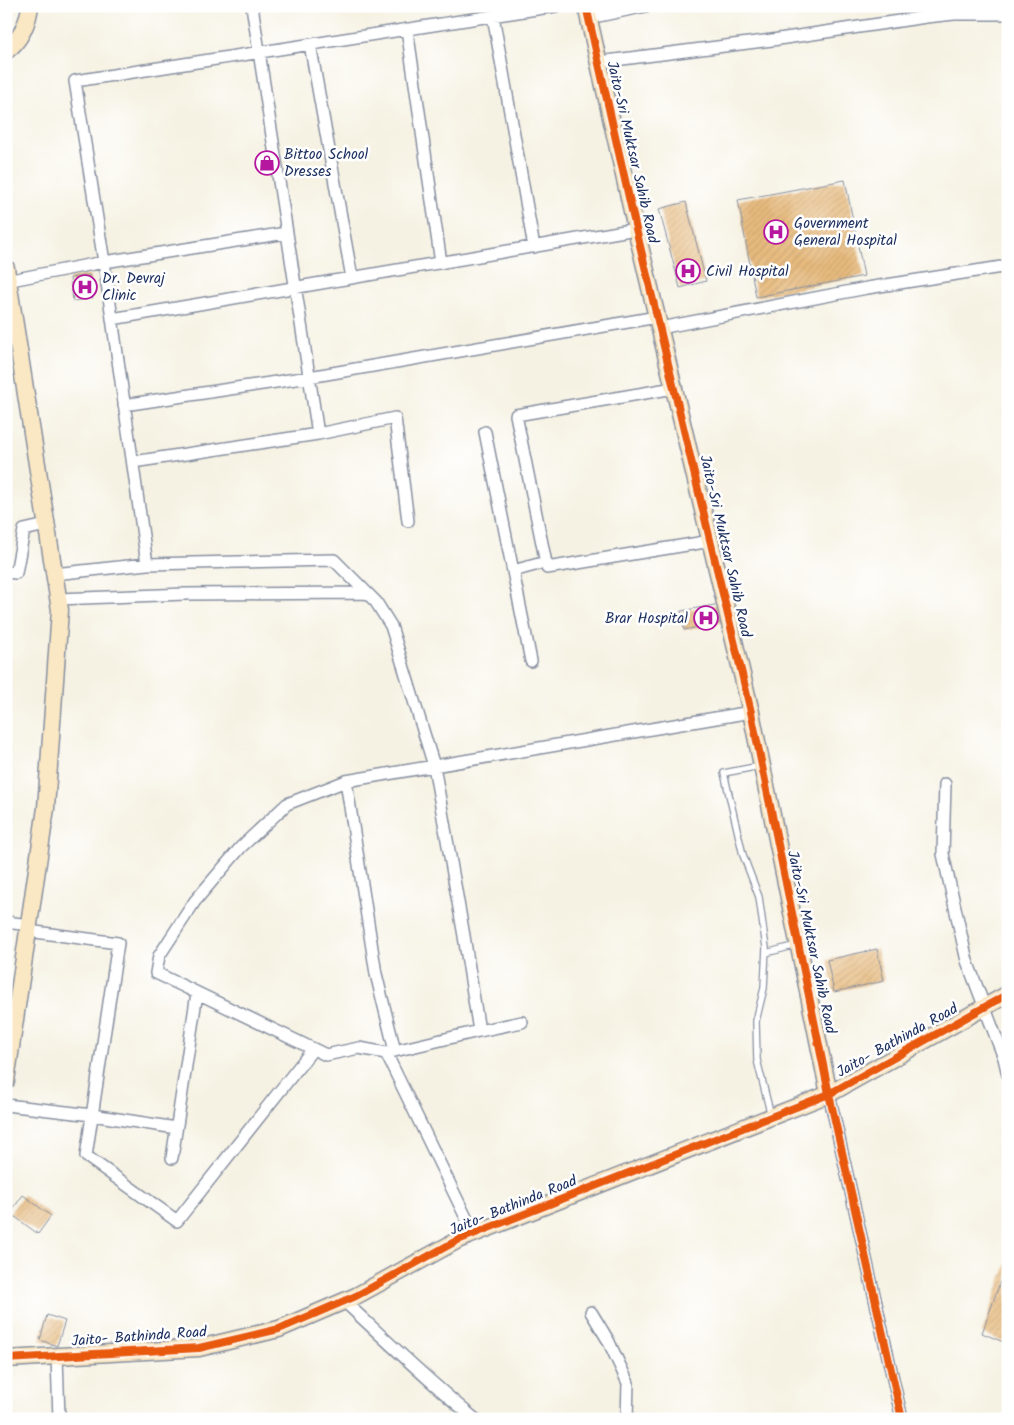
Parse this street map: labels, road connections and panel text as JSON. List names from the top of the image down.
{
  "streets": {
    "street": ["Jaito-Sri Muktsar Sahib Road", "Jaito- Bathinda Road"]
  },
  "crossings": [
    ["Jaito-Sri Muktsar Sahib Road", "Jaito- Bathinda Road"]
  ],
  "places": {
    "shop": ["Bittoo School Dresses"],
    "hospital": [
      "Government General Hospital",
      "Civil Hospital",
      "Dr. Devraj Clinic",
      "Brar Hospital"
    ]
  }
}
